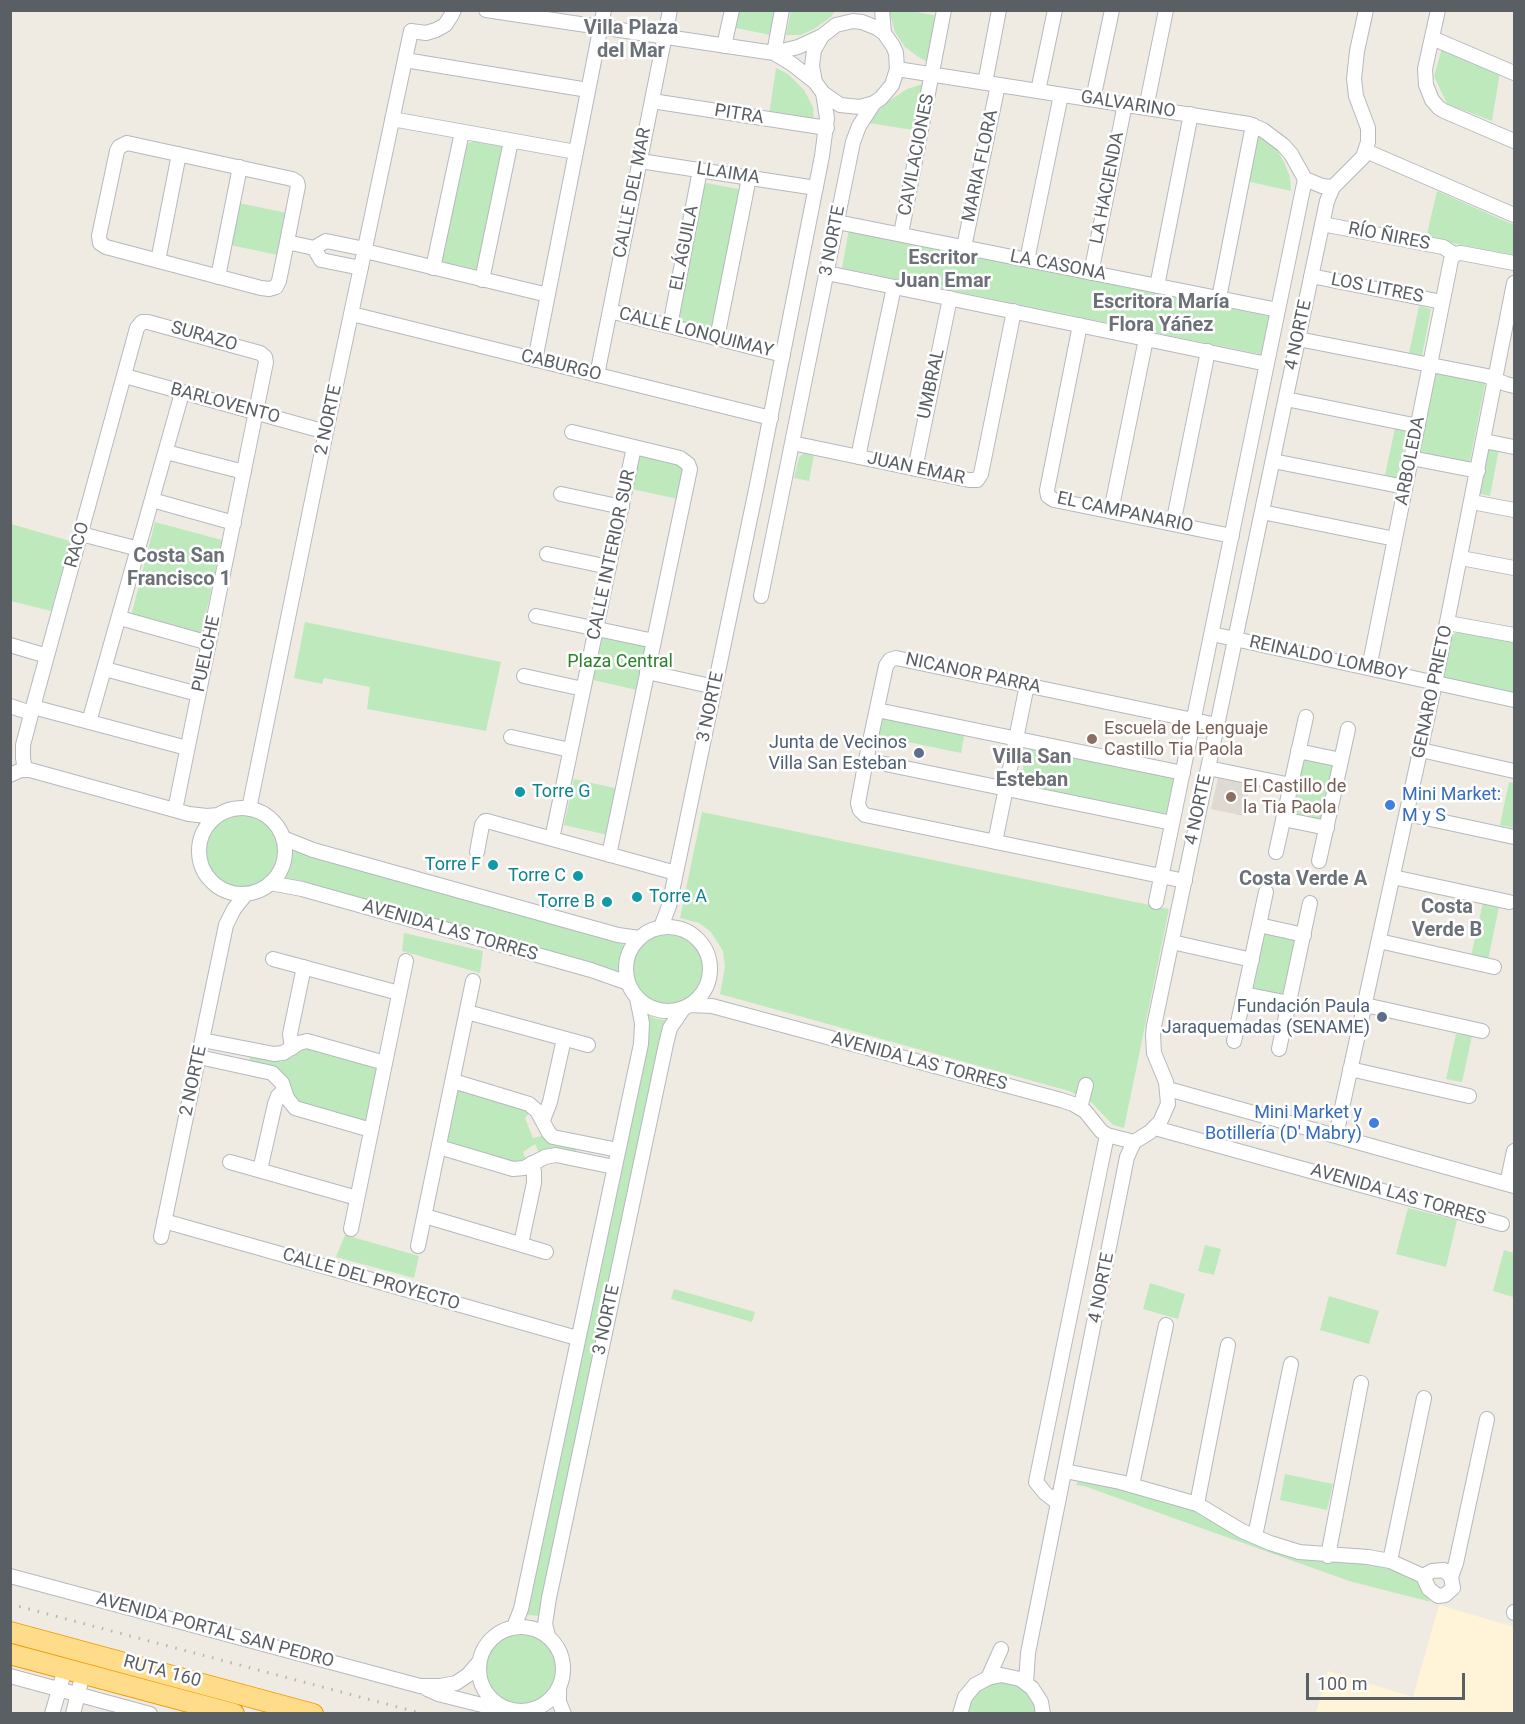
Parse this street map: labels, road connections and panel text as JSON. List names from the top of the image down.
{
  "streets": {
    "highway": ["RUTA 160"],
    "street": [
      "GALVARINO",
      "PITRA",
      "CAVILACIONES",
      "MARIA FLORA",
      "LLAIMA",
      "LA HACIENDA",
      "CALLE DEL MAR",
      "RÍO ÑIRES",
      "3 NORTE",
      "EL ÁGUILA",
      "LA CASONA",
      "LOS LITRES",
      "CALLE LONQUIMAY",
      "4 NORTE",
      "SURAZO",
      "CABURGO",
      "UMBRAL",
      "BARLOVENTO",
      "2 NORTE",
      "ARBOLEDA",
      "JUAN EMAR",
      "EL CAMPANARIO",
      "RACO",
      "CALLE INTERIOR SUR",
      "PUELCHE",
      "REINALDO LOMBOY",
      "NICANOR PARRA",
      "GENARO PRIETO",
      "AVENIDA LAS TORRES",
      "CALLE DEL PROYECTO",
      "AVENIDA PORTAL SAN PEDRO"
    ]
  },
  "crossings": [
    ["GALVARINO", "CAVILACIONES"],
    ["GALVARINO", "MARIA FLORA"],
    ["GALVARINO", "LA HACIENDA"],
    ["GALVARINO", "3 NORTE"],
    ["GALVARINO", "4 NORTE"],
    ["PITRA", "CALLE DEL MAR"],
    ["PITRA", "3 NORTE"],
    ["CAVILACIONES", "LA CASONA"],
    ["MARIA FLORA", "LA CASONA"],
    ["LLAIMA", "CALLE DEL MAR"],
    ["LLAIMA", "3 NORTE"],
    ["LLAIMA", "EL ÁGUILA"],
    ["LA HACIENDA", "LA CASONA"],
    ["CALLE DEL MAR", "CALLE LONQUIMAY"],
    ["CALLE DEL MAR", "CABURGO"],
    ["RÍO ÑIRES", "4 NORTE"],
    ["RÍO ÑIRES", "ARBOLEDA"],
    ["3 NORTE", "LA CASONA"],
    ["3 NORTE", "CALLE LONQUIMAY"],
    ["3 NORTE", "CABURGO"],
    ["3 NORTE", "JUAN EMAR"],
    ["3 NORTE", "AVENIDA LAS TORRES"],
    ["3 NORTE", "CALLE DEL PROYECTO"],
    ["3 NORTE", "AVENIDA PORTAL SAN PEDRO"],
    ["EL ÁGUILA", "CALLE LONQUIMAY"],
    ["LA CASONA", "4 NORTE"],
    ["LOS LITRES", "4 NORTE"],
    ["LOS LITRES", "ARBOLEDA"],
    ["4 NORTE", "EL CAMPANARIO"],
    ["4 NORTE", "REINALDO LOMBOY"],
    ["4 NORTE", "NICANOR PARRA"],
    ["4 NORTE", "AVENIDA LAS TORRES"],
    ["SURAZO", "RACO"],
    ["SURAZO", "PUELCHE"],
    ["CABURGO", "2 NORTE"],
    ["UMBRAL", "JUAN EMAR"],
    ["BARLOVENTO", "2 NORTE"],
    ["BARLOVENTO", "RACO"],
    ["BARLOVENTO", "PUELCHE"],
    ["2 NORTE", "AVENIDA LAS TORRES"],
    ["2 NORTE", "CALLE DEL PROYECTO"],
    ["ARBOLEDA", "REINALDO LOMBOY"],
    ["REINALDO LOMBOY", "GENARO PRIETO"]
  ],
  "districts": [
    "Villa Plaza del Mar",
    "Escritor Juan Emar",
    "Escritora María Flora Yáñez",
    "Costa San Francisco 1",
    "Villa San Esteban",
    "Costa Verde A",
    "Costa Verde B"
  ],
  "parks": ["Plaza Central"],
  "places": [
    "Escuela de Lenguaje Castillo Tia Paola",
    "Junta de Vecinos Villa San Esteban",
    "Torre G",
    "El Castillo de la Tia Paola",
    "Mini Market: M y S",
    "Torre F",
    "Torre C",
    "Torre A",
    "Torre B",
    "Fundación Paula Jaraquemadas (SENAME)",
    "Mini Market y Botillería (D' Mabry)"
  ],
  "scale_bar": "100 m"
}
